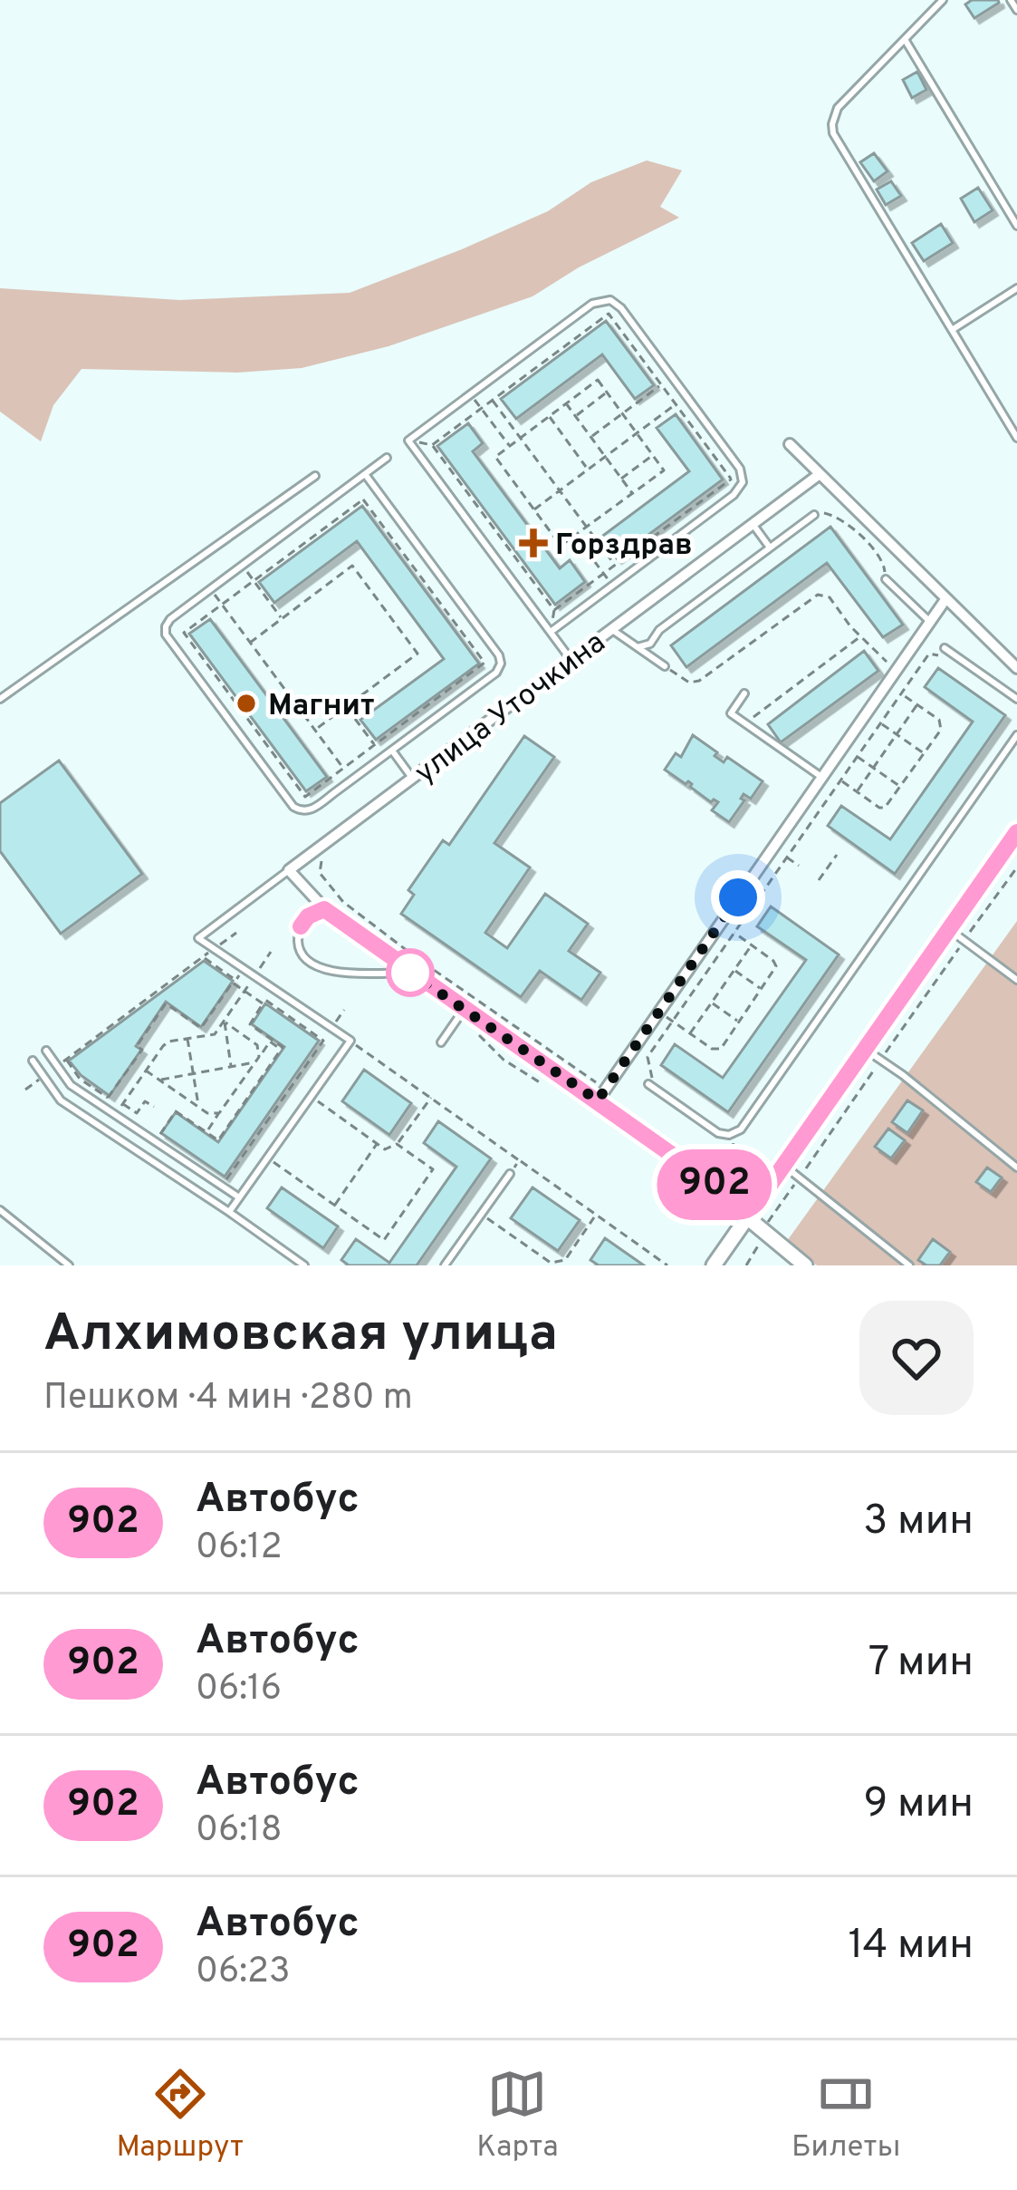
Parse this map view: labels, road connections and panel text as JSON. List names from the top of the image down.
{
  "streets": {
    "street": ["улица Уточкина"]
  },
  "places": {
    "health": ["Горздрав"],
    "other": ["Магнит"]
  },
  "lines": ["bus line 902"],
  "page": {
    "on_map": "902",
    "heading": ["Алхимовская улица", "Пешком · 4 мин · 280 m"],
    "list": [
      {
        "mark": "902",
        "name": "Автобус",
        "note": "06:12",
        "value": "3 мин"
      },
      {
        "mark": "902",
        "name": "Автобус",
        "note": "06:16",
        "value": "7 мин"
      },
      {
        "mark": "902",
        "name": "Автобус",
        "note": "06:18",
        "value": "9 мин"
      },
      {
        "mark": "902",
        "name": "Автобус",
        "note": "06:23",
        "value": "14 мин"
      }
    ],
    "tabs": ["Маршрут", "Карта", "Билеты"]
  }
}
